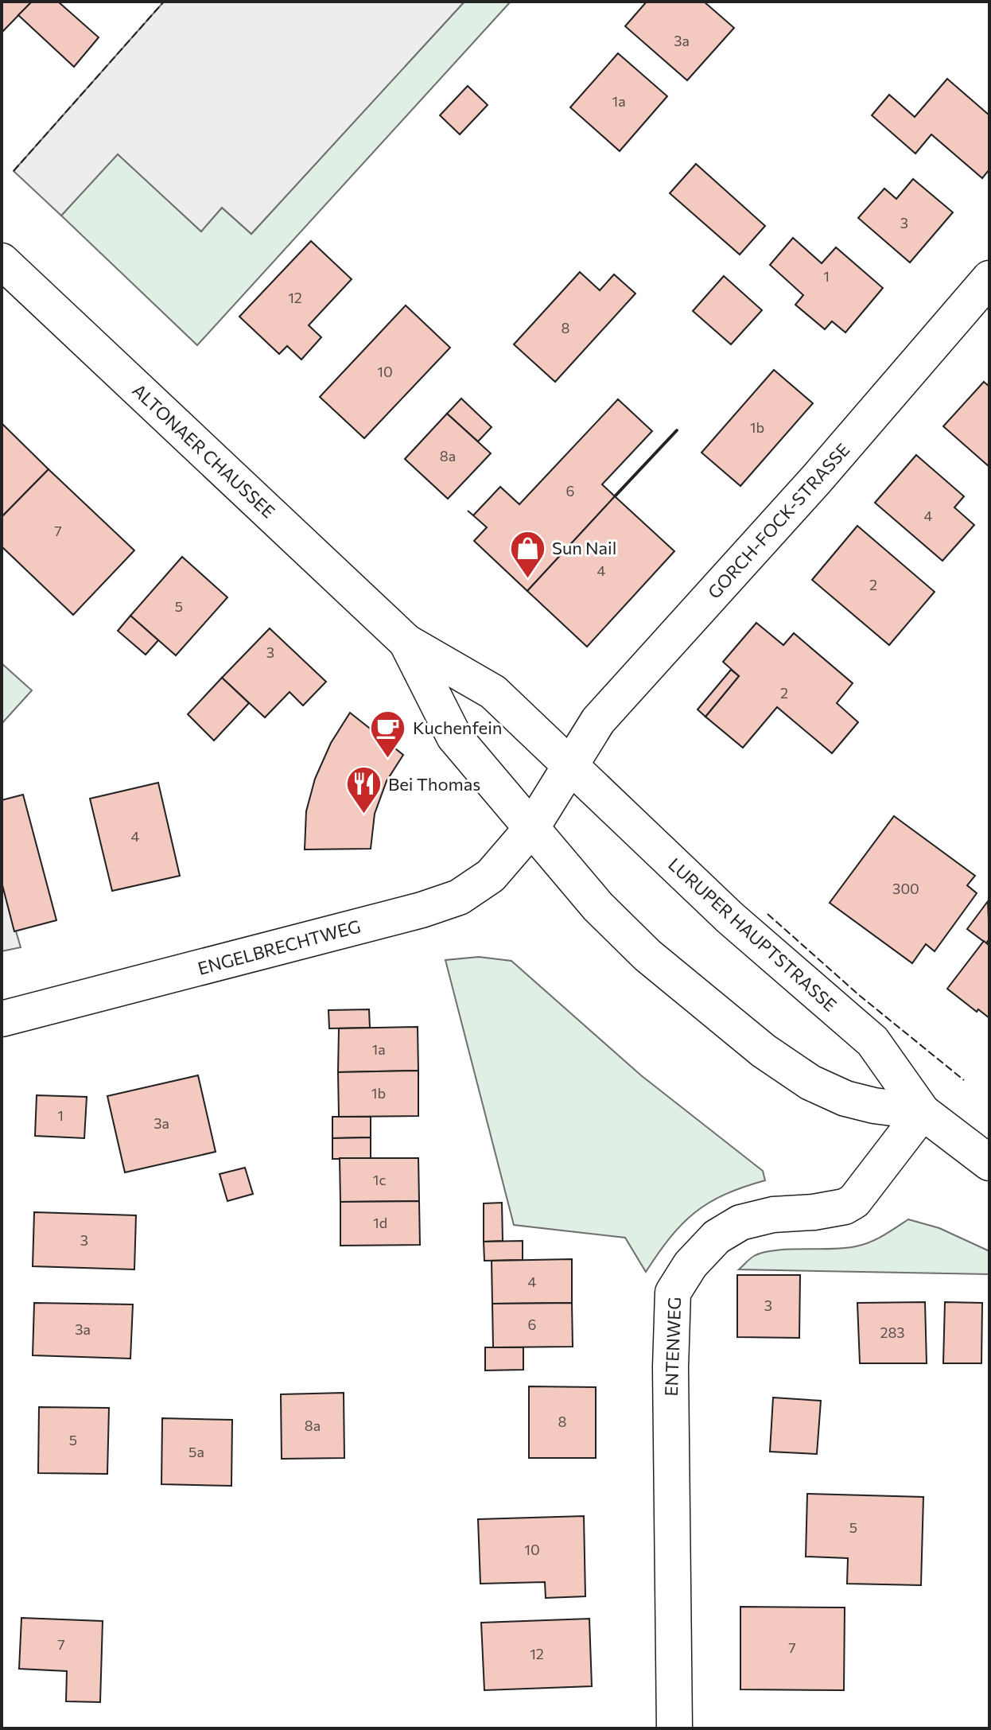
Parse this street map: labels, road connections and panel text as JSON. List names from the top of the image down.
{
  "streets": {
    "main road": [
      "ALTONAER CHAUSSEE",
      "GORCH-FOCK-STRASSE",
      "LURUPER HAUPTSTRASSE",
      "ENGELBRECHTWEG",
      "ENTENWEG"
    ]
  },
  "crossings": [
    ["ALTONAER CHAUSSEE", "GORCH-FOCK-STRASSE"],
    ["ALTONAER CHAUSSEE", "LURUPER HAUPTSTRASSE"],
    ["ALTONAER CHAUSSEE", "ENGELBRECHTWEG"],
    ["GORCH-FOCK-STRASSE", "LURUPER HAUPTSTRASSE"],
    ["GORCH-FOCK-STRASSE", "ENGELBRECHTWEG"],
    ["LURUPER HAUPTSTRASSE", "ENGELBRECHTWEG"],
    ["LURUPER HAUPTSTRASSE", "ENTENWEG"]
  ],
  "places": {
    "shop": ["Sun Nail"],
    "cafe": ["Kuchenfein"],
    "restaurant": ["Bei Thomas"]
  },
  "house_numbers": [
    "3a",
    "1a",
    "3",
    "1",
    "12",
    "8",
    "10",
    "1b",
    "8a",
    "6",
    "4",
    "7",
    "4",
    "2",
    "5",
    "3",
    "2",
    "4",
    "300",
    "1a",
    "1b",
    "1",
    "3a",
    "1c",
    "1d",
    "3",
    "4",
    "3",
    "6",
    "3a",
    "283",
    "8",
    "8a",
    "5",
    "5a",
    "5",
    "10",
    "7",
    "7",
    "12"
  ]
}
